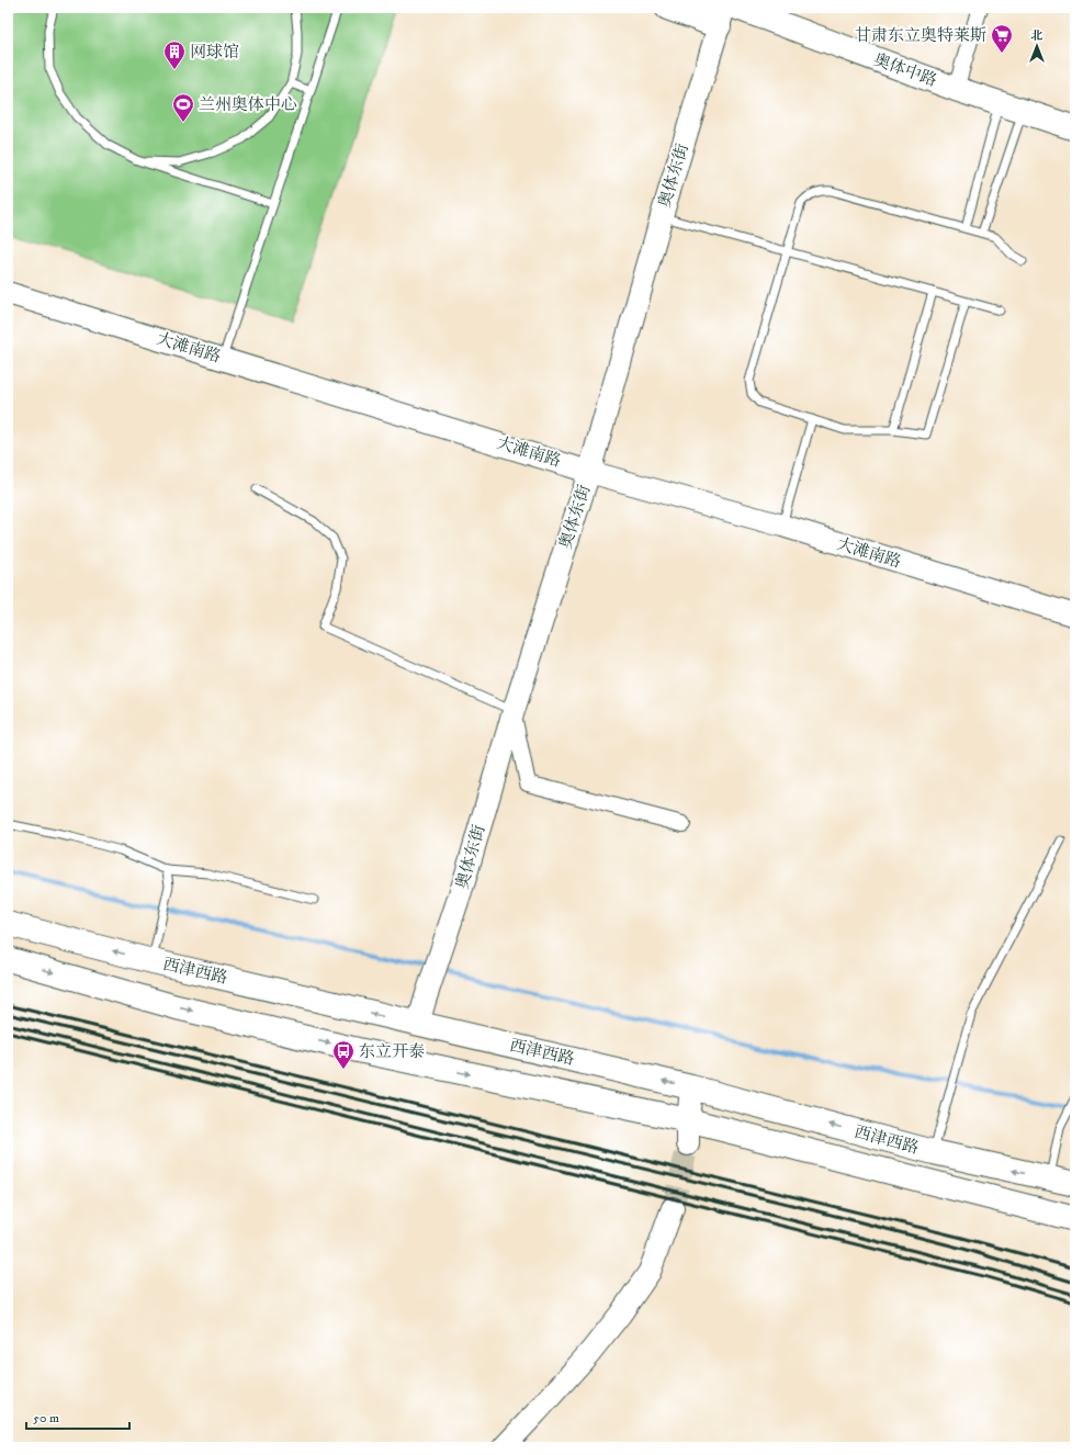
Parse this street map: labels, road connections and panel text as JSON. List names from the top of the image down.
{
  "streets": {
    "main road": ["奥体中路", "西津西路"],
    "street": ["奥体东街", "大滩南路"]
  },
  "crossings": [
    ["奥体东街", "大滩南路"],
    ["奥体东街", "西津西路"]
  ],
  "places": {
    "supermarket": ["甘肃东立奥特莱斯"],
    "building": ["网球馆"],
    "sports": ["兰州奥体中心"],
    "bus stop": ["东立开泰"]
  },
  "scale_bar": "50 m",
  "north": "top"
}
